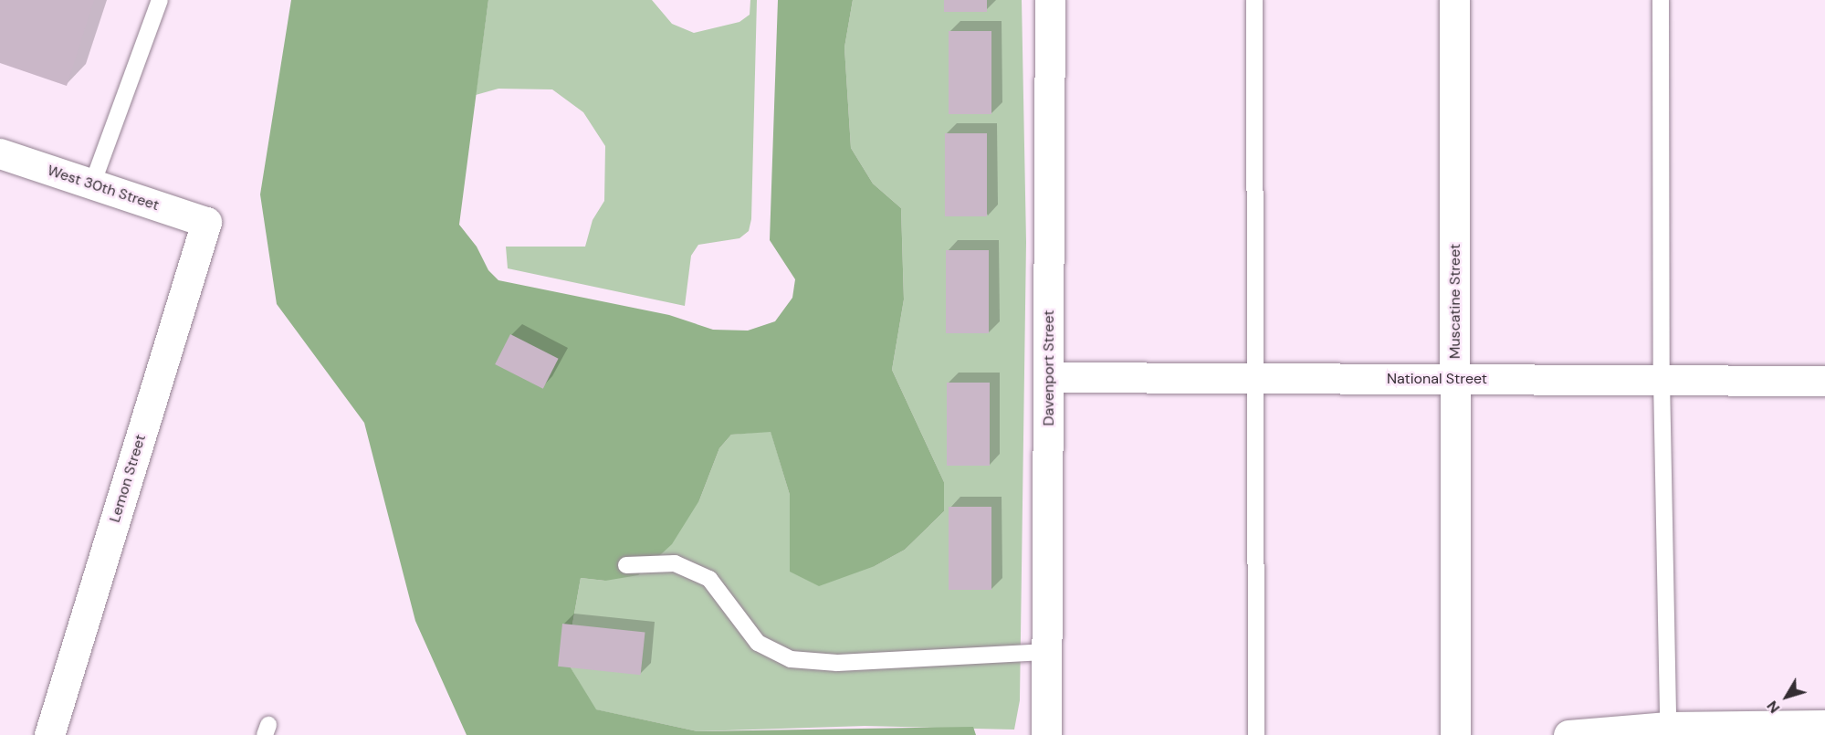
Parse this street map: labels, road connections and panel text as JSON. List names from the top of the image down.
{
  "streets": {
    "street": [
      "West 30th Street",
      "Muscatine Street",
      "Davenport Street",
      "National Street",
      "Lemon Street"
    ]
  },
  "crossings": [
    ["West 30th Street", "Lemon Street"],
    ["Muscatine Street", "National Street"],
    ["Davenport Street", "National Street"]
  ],
  "north": "bottom left"
}
